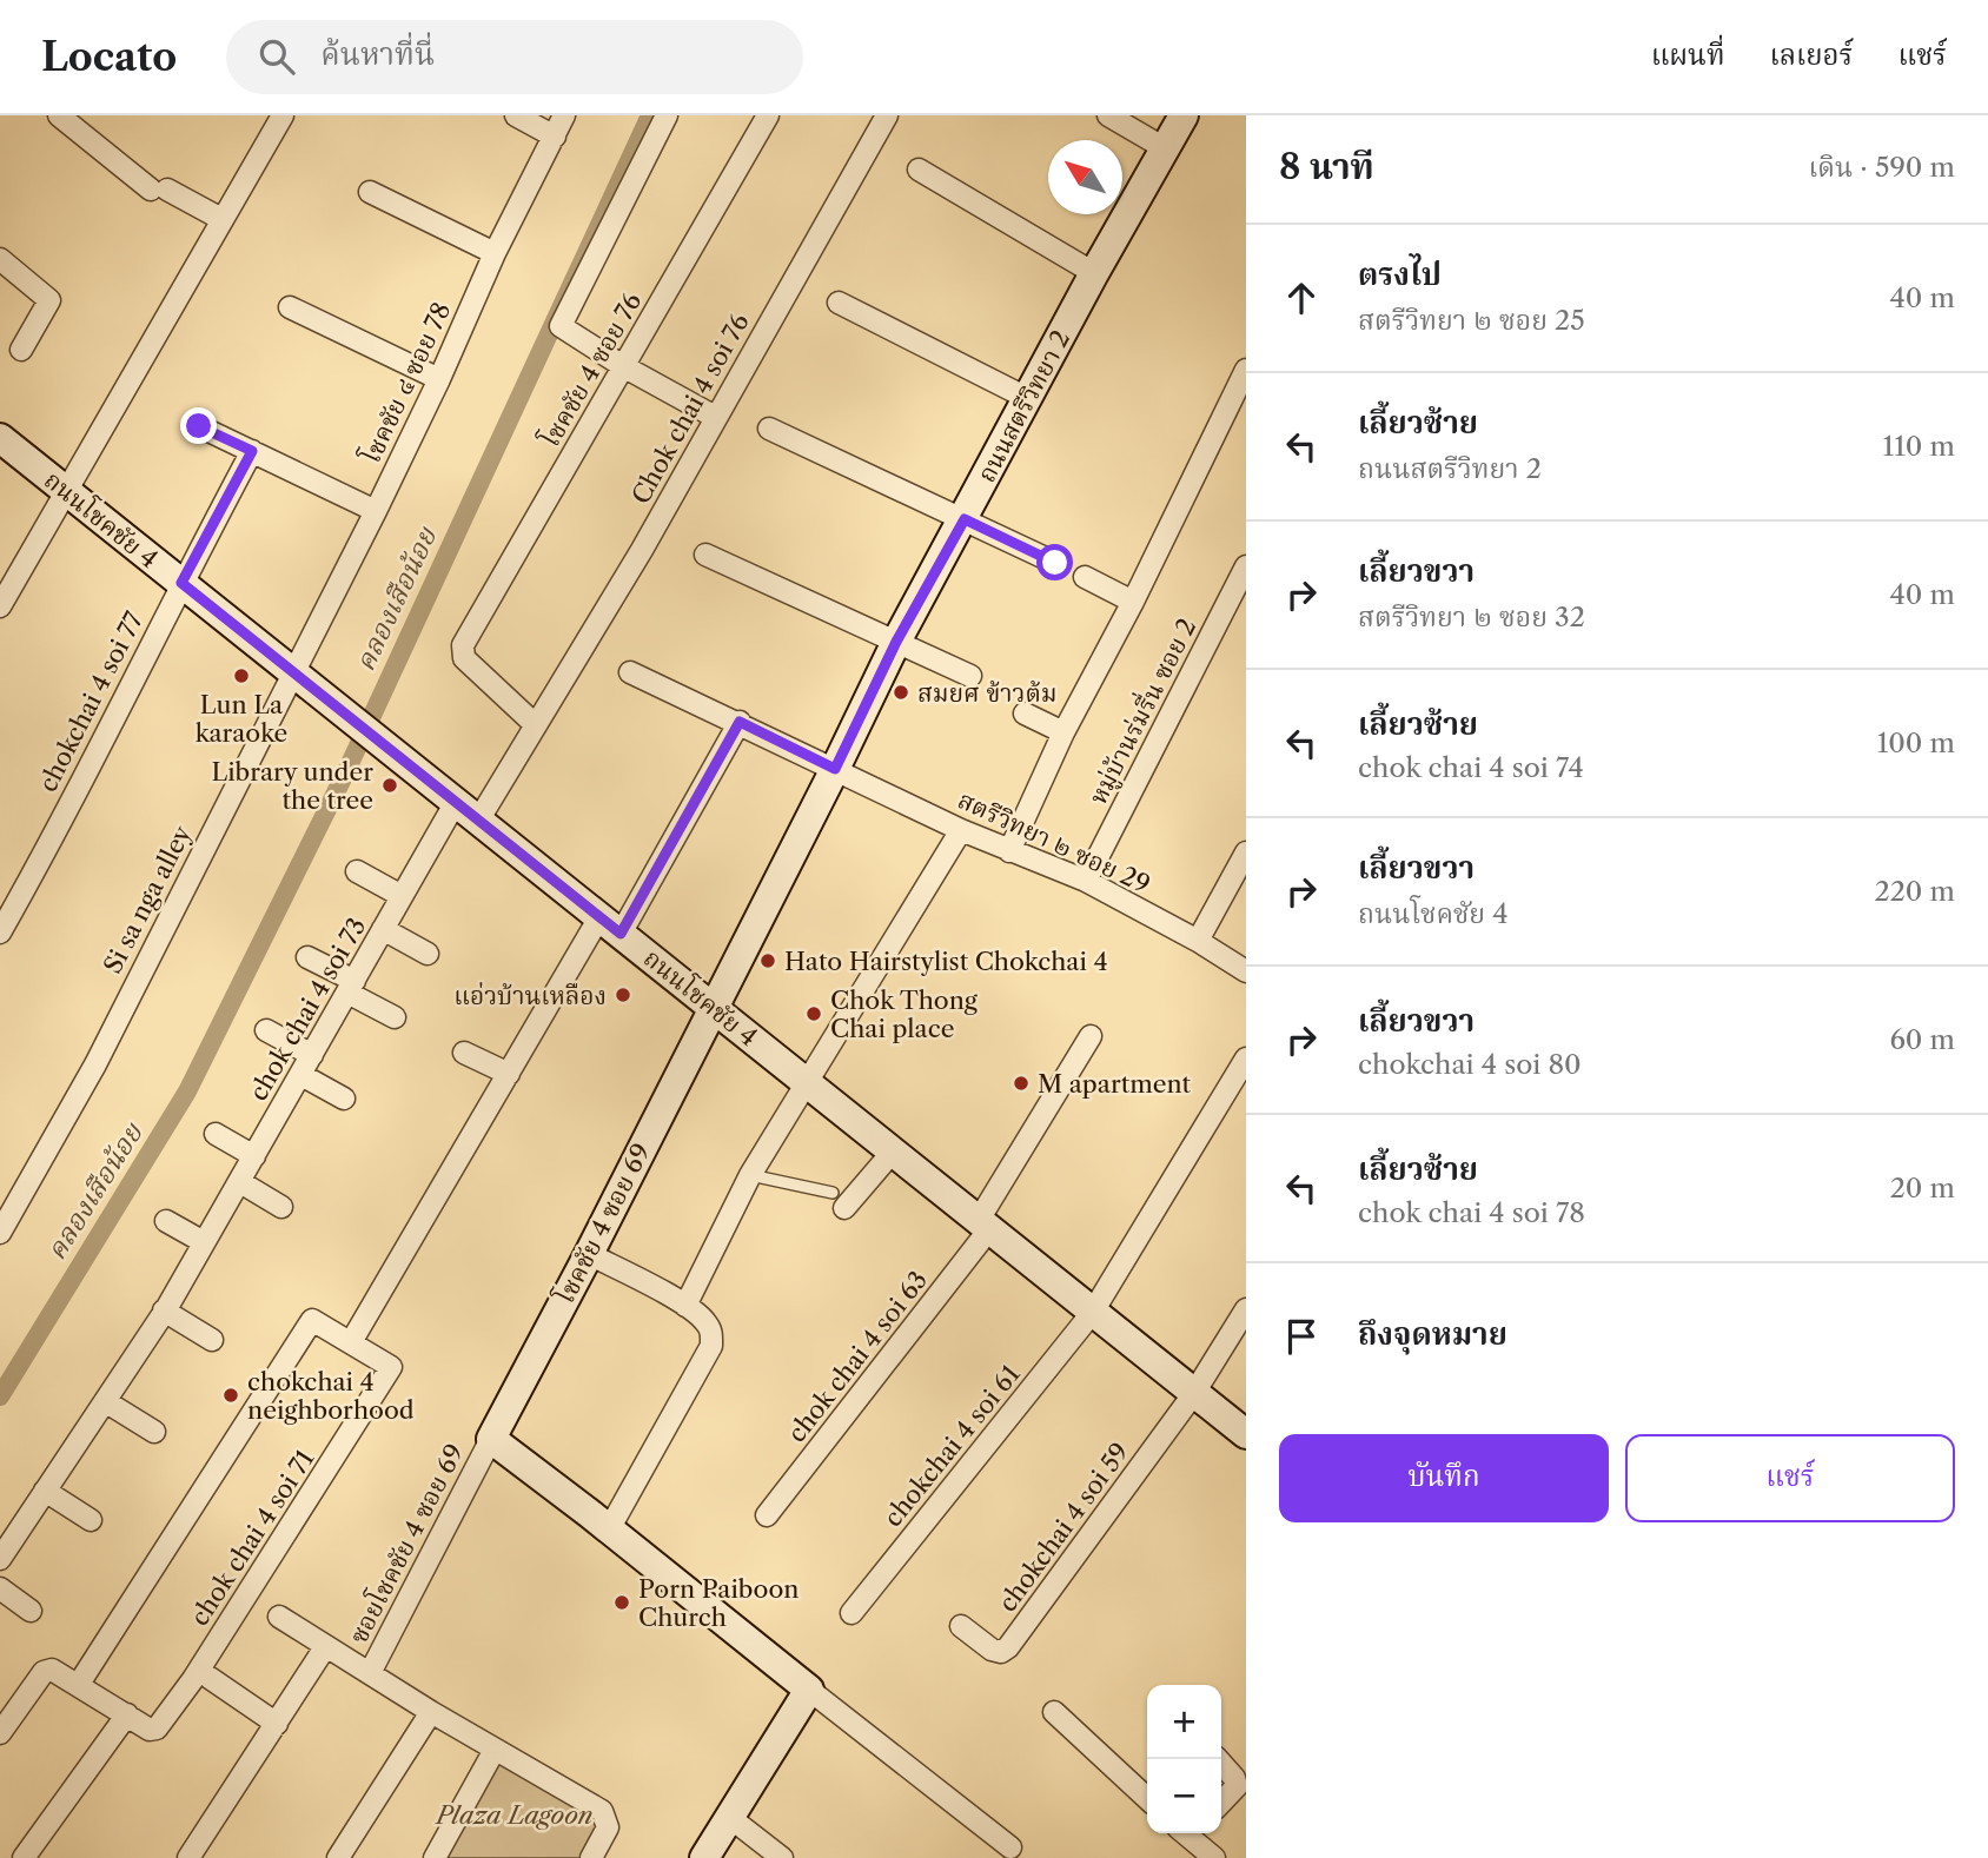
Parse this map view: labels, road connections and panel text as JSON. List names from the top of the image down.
{
  "streets": {
    "street": [
      "โชคชัย 4 ซอย 76",
      "โชคชัย ๔ ซอย 78",
      "ถนนสตรีวิทยา 2",
      "Chok chai 4 soi 76",
      "ถนนโชคชัย 4",
      "chokchai 4 soi 77",
      "หมู่บ้านร่มรื่น ซอย 2",
      "สตรีวิทยา ๒ ซอย 29",
      "Si sa nga alley",
      "chok chai 4 soi 73",
      "โชคชัย 4 ซอย 69",
      "chok chai 4 soi 63",
      "chokchai 4 soi 61",
      "chokchai 4 soi 59",
      "chok chai 4 soi 71",
      "ซอยโชคชัย 4 ซอย 69"
    ]
  },
  "crossings": [
    ["โชคชัย 4 ซอย 76", "Chok chai 4 soi 76"],
    ["โชคชัย ๔ ซอย 78", "ถนนโชคชัย 4"],
    ["โชคชัย ๔ ซอย 78", "Si sa nga alley"],
    ["ถนนสตรีวิทยา 2", "ถนนโชคชัย 4"],
    ["ถนนสตรีวิทยา 2", "สตรีวิทยา ๒ ซอย 29"],
    ["ถนนสตรีวิทยา 2", "โชคชัย 4 ซอย 69"],
    ["Chok chai 4 soi 76", "ถนนโชคชัย 4"],
    ["ถนนโชคชัย 4", "chokchai 4 soi 77"],
    ["ถนนโชคชัย 4", "Si sa nga alley"],
    ["ถนนโชคชัย 4", "chok chai 4 soi 73"],
    ["ถนนโชคชัย 4", "โชคชัย 4 ซอย 69"],
    ["ถนนโชคชัย 4", "chok chai 4 soi 63"],
    ["ถนนโชคชัย 4", "chokchai 4 soi 61"],
    ["ถนนโชคชัย 4", "chokchai 4 soi 59"],
    ["หมู่บ้านร่มรื่น ซอย 2", "สตรีวิทยา ๒ ซอย 29"],
    ["โชคชัย 4 ซอย 69", "ซอยโชคชัย 4 ซอย 69"]
  ],
  "water": ["คลองเสือน้อย"],
  "parks": ["Plaza Lagoon"],
  "places": [
    "Lun La karaoke",
    "สมยศ ข้าวต้ม",
    "Library under the tree",
    "Hato Hairstylist Chokchai 4",
    "แอ่วบ้านเหลือง",
    "Chok Thong Chai place",
    "M apartment",
    "chokchai 4 neighborhood",
    "Porn Paiboon Church"
  ],
  "north": "top left",
  "page": {
    "header": "Locato",
    "search": "ค้นหาที่นี่",
    "nav": ["แผนที่", "เลเยอร์", "แชร์"],
    "heading": ["8 นาที", "เดิน · 590 m"],
    "list": [
      ["ตรงไป", "สตรีวิทยา ๒ ซอย 25", "40 m"],
      ["เลี้ยวซ้าย", "ถนนสตรีวิทยา 2", "110 m"],
      ["เลี้ยวขวา", "สตรีวิทยา ๒ ซอย 32", "40 m"],
      ["เลี้ยวซ้าย", "chok chai 4 soi 74", "100 m"],
      ["เลี้ยวขวา", "ถนนโชคชัย 4", "220 m"],
      ["เลี้ยวขวา", "chokchai 4 soi 80", "60 m"],
      ["เลี้ยวซ้าย", "chok chai 4 soi 78", "20 m"],
      "ถึงจุดหมาย"
    ],
    "buttons": ["บันทึก", "แชร์"],
    "map_buttons": ["+", "−"]
  }
}
